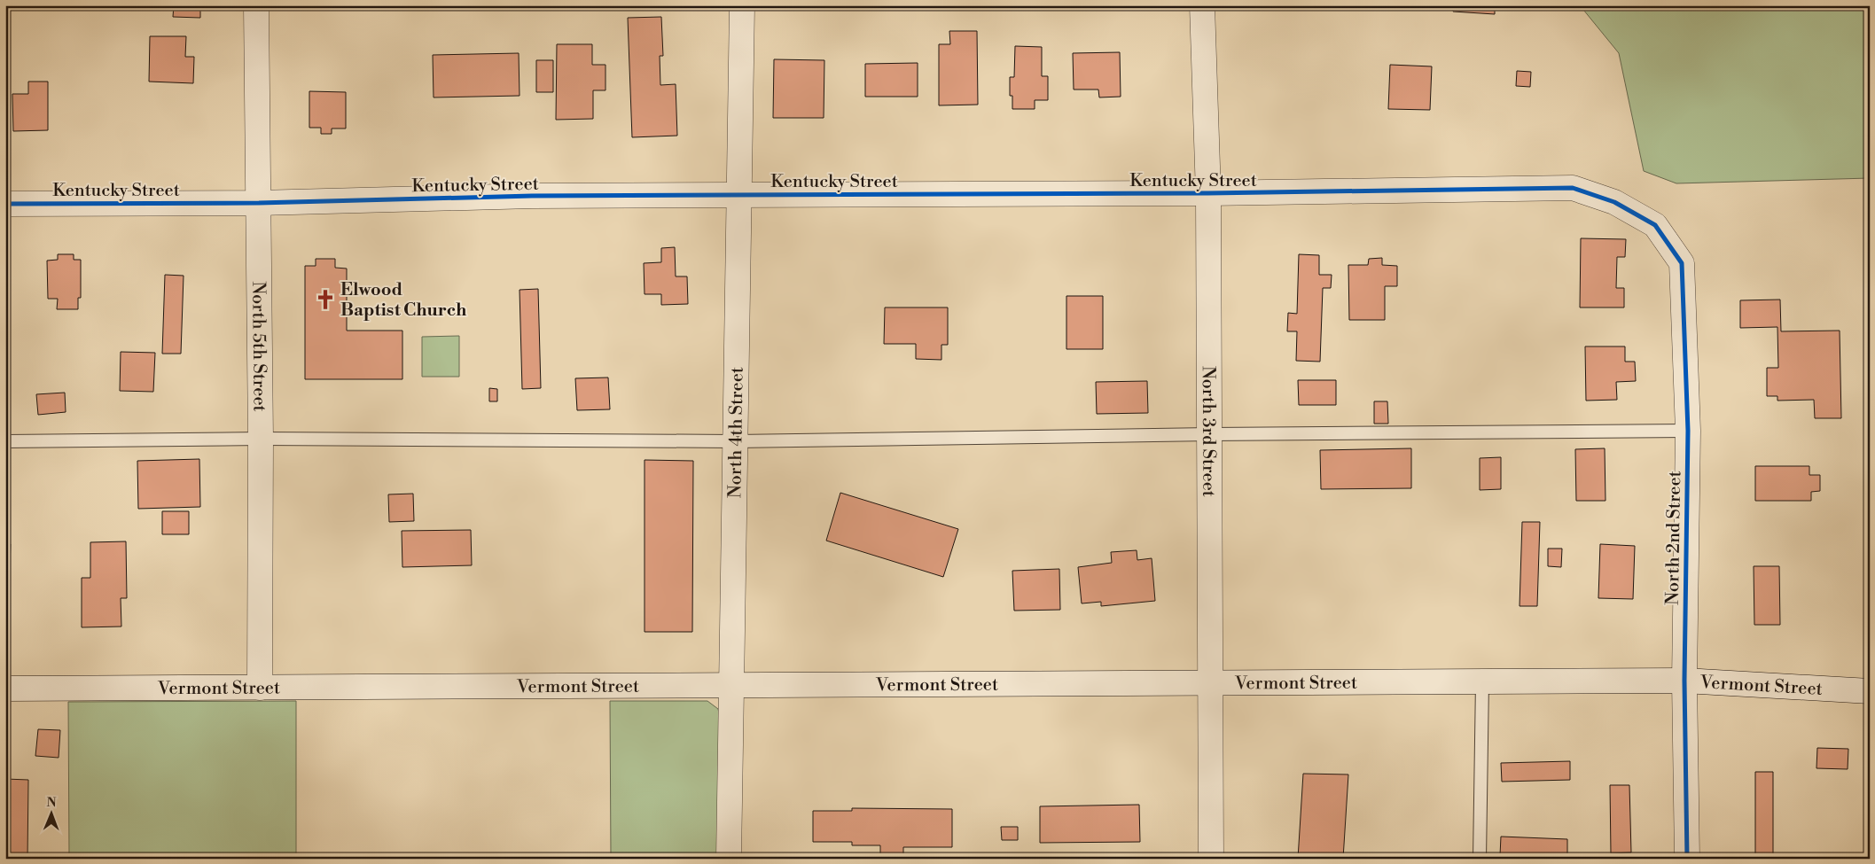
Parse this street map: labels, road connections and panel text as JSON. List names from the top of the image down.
{
  "streets": {
    "street": [
      "Kentucky Street",
      "North 5th Street",
      "North 3rd Street",
      "North 4th Street",
      "North 2nd Street",
      "Vermont Street"
    ]
  },
  "crossings": [
    ["Kentucky Street", "North 5th Street"],
    ["Kentucky Street", "North 3rd Street"],
    ["Kentucky Street", "North 4th Street"],
    ["Kentucky Street", "North 2nd Street"],
    ["North 5th Street", "Vermont Street"],
    ["North 3rd Street", "Vermont Street"],
    ["North 4th Street", "Vermont Street"],
    ["North 2nd Street", "Vermont Street"]
  ],
  "places": {
    "church": ["Elwood Baptist Church"]
  },
  "north": "top"
}
